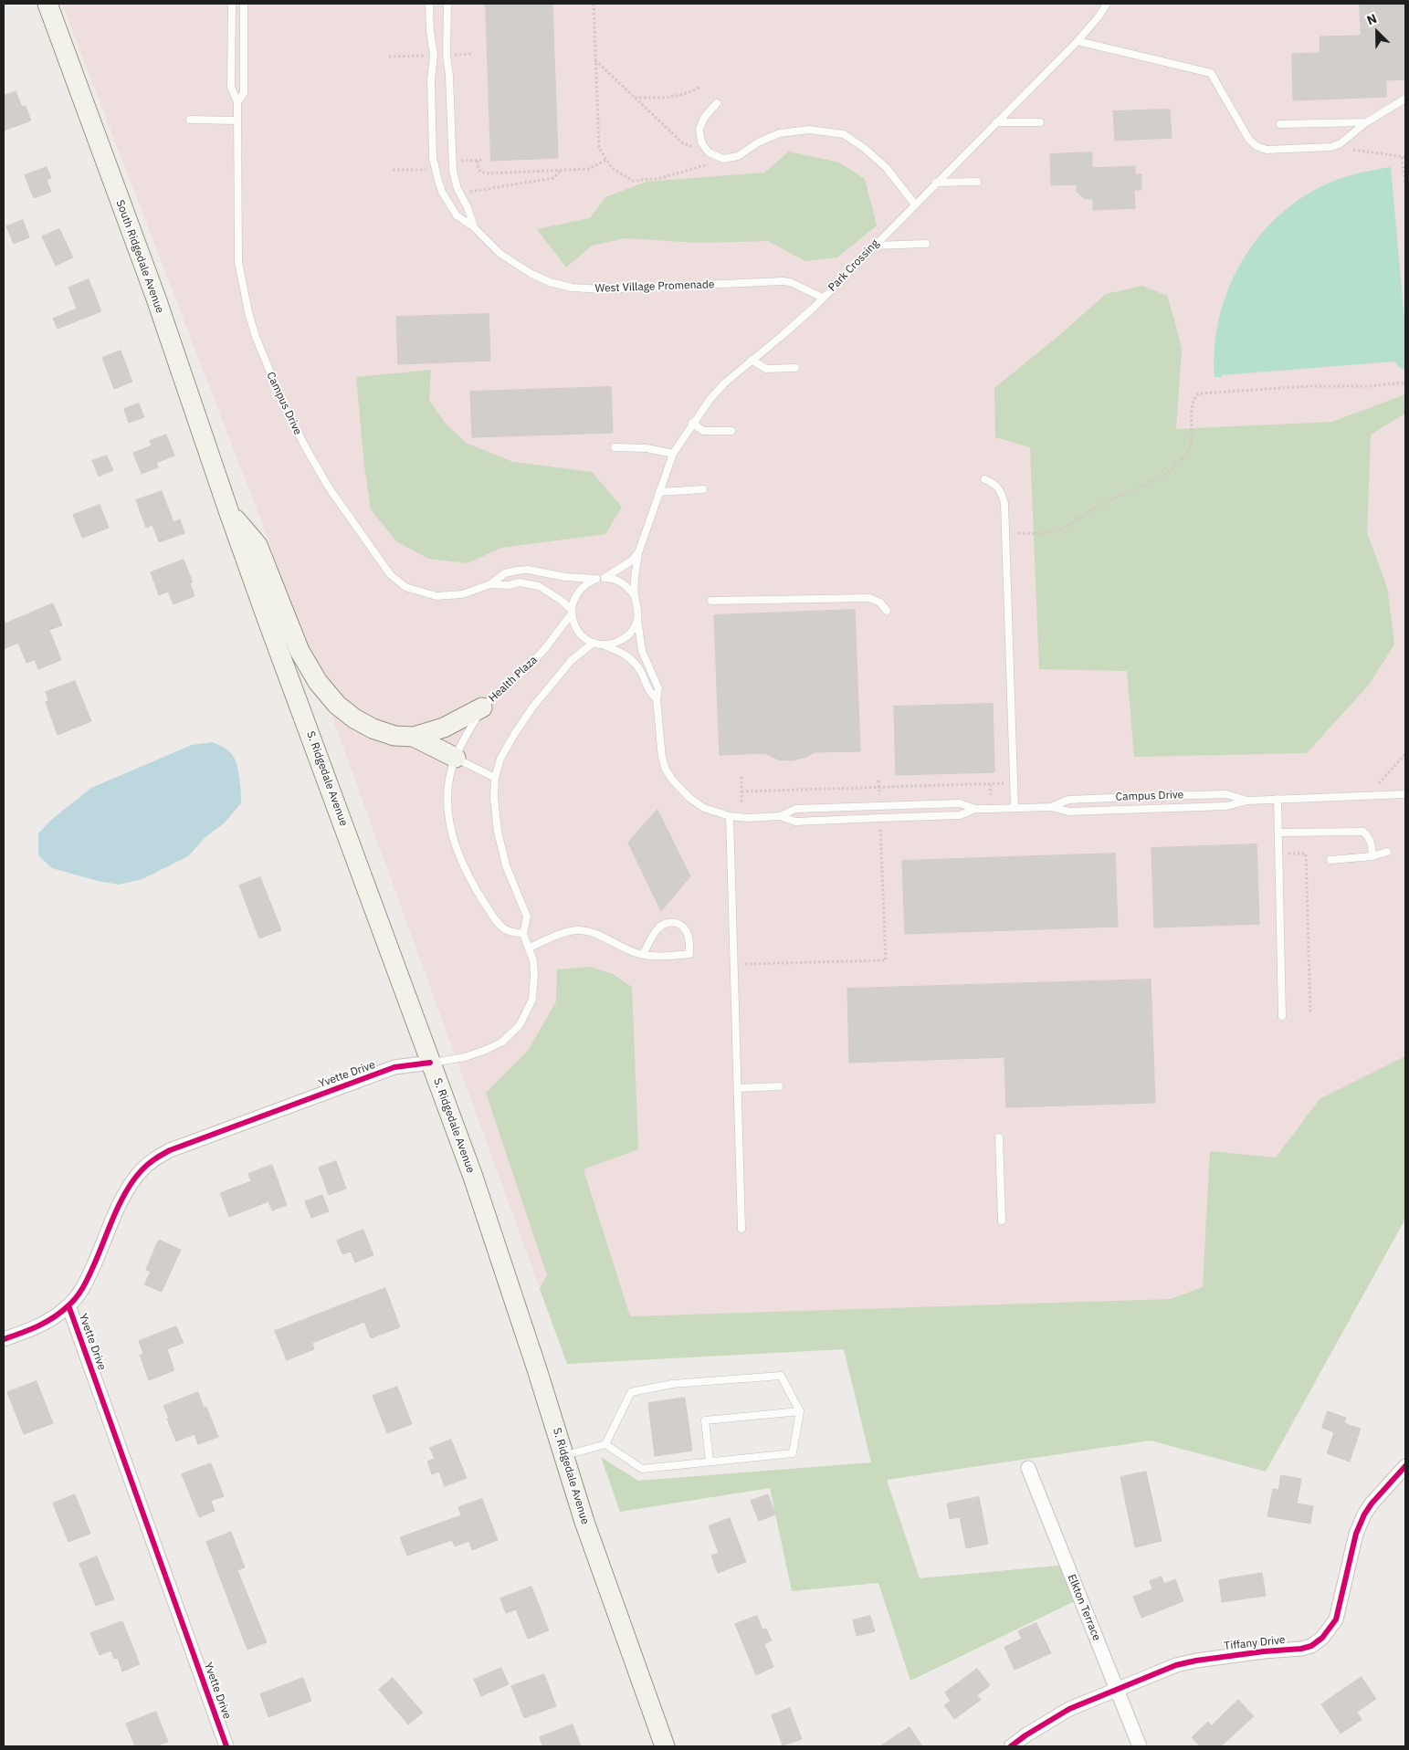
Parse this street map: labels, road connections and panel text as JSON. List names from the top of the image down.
{
  "streets": {
    "main road": ["South Ridgedale Avenue", "S. Ridgedale Avenue"],
    "street": ["Yvette Drive", "Elkton Terrace", "Tiffany Drive"],
    "lane": [
      "Park Crossing",
      "West Village Promenade",
      "Campus Drive",
      "Health Plaza"
    ]
  },
  "crossings": [
    ["South Ridgedale Avenue", "S. Ridgedale Avenue"],
    ["Park Crossing", "West Village Promenade"],
    ["Park Crossing", "Campus Drive"],
    ["Park Crossing", "Health Plaza"],
    ["Campus Drive", "Health Plaza"],
    ["S. Ridgedale Avenue", "Yvette Drive"],
    ["Elkton Terrace", "Tiffany Drive"]
  ],
  "north": "top left"
}
